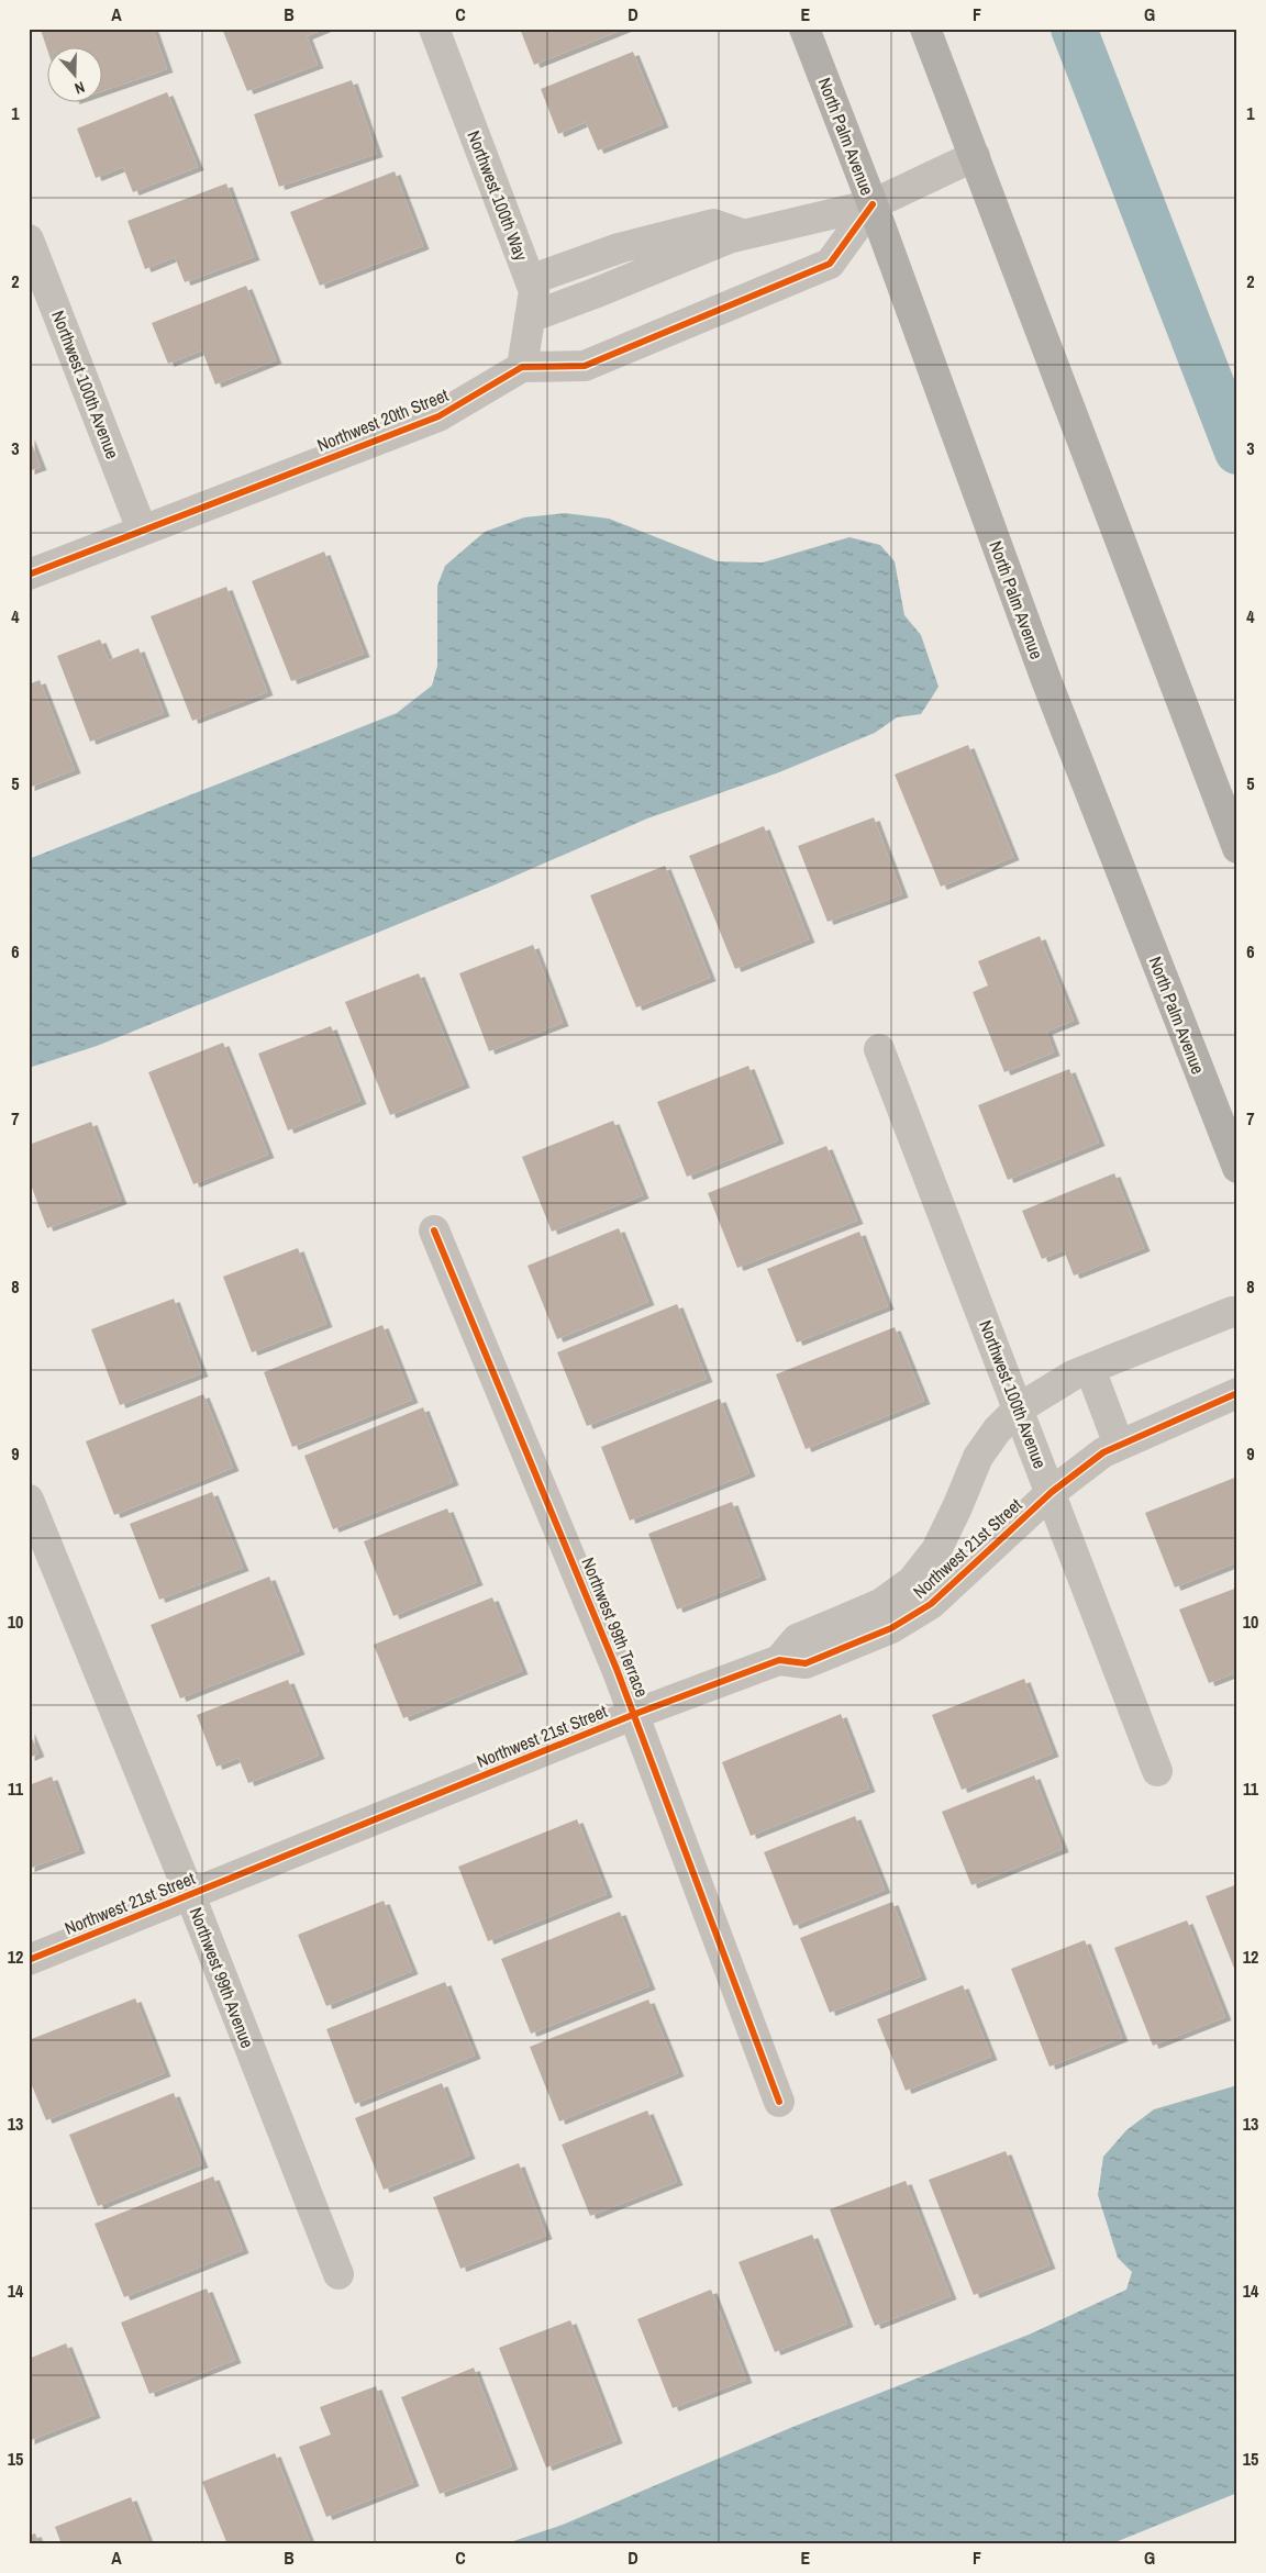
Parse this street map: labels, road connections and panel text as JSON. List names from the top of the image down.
{
  "streets": {
    "main road": ["North Palm Avenue"],
    "street": [
      "Northwest 100th Way",
      "Northwest 100th Avenue",
      "Northwest 20th Street",
      "Northwest 21st Street",
      "Northwest 99th Terrace",
      "Northwest 99th Avenue"
    ]
  },
  "crossings": [
    ["North Palm Avenue", "Northwest 20th Street"],
    ["Northwest 100th Way", "Northwest 20th Street"],
    ["Northwest 100th Avenue", "Northwest 20th Street"],
    ["Northwest 100th Avenue", "Northwest 21st Street"],
    ["Northwest 21st Street", "Northwest 99th Terrace"],
    ["Northwest 21st Street", "Northwest 99th Avenue"]
  ],
  "north": "bottom",
  "grid": {
    "columns": [
      "A",
      "B",
      "C",
      "D",
      "E",
      "F",
      "G"
    ],
    "rows": [
      "1",
      "2",
      "3",
      "4",
      "5",
      "6",
      "7",
      "8",
      "9",
      "10",
      "11",
      "12",
      "13",
      "14",
      "15"
    ]
  }
}
